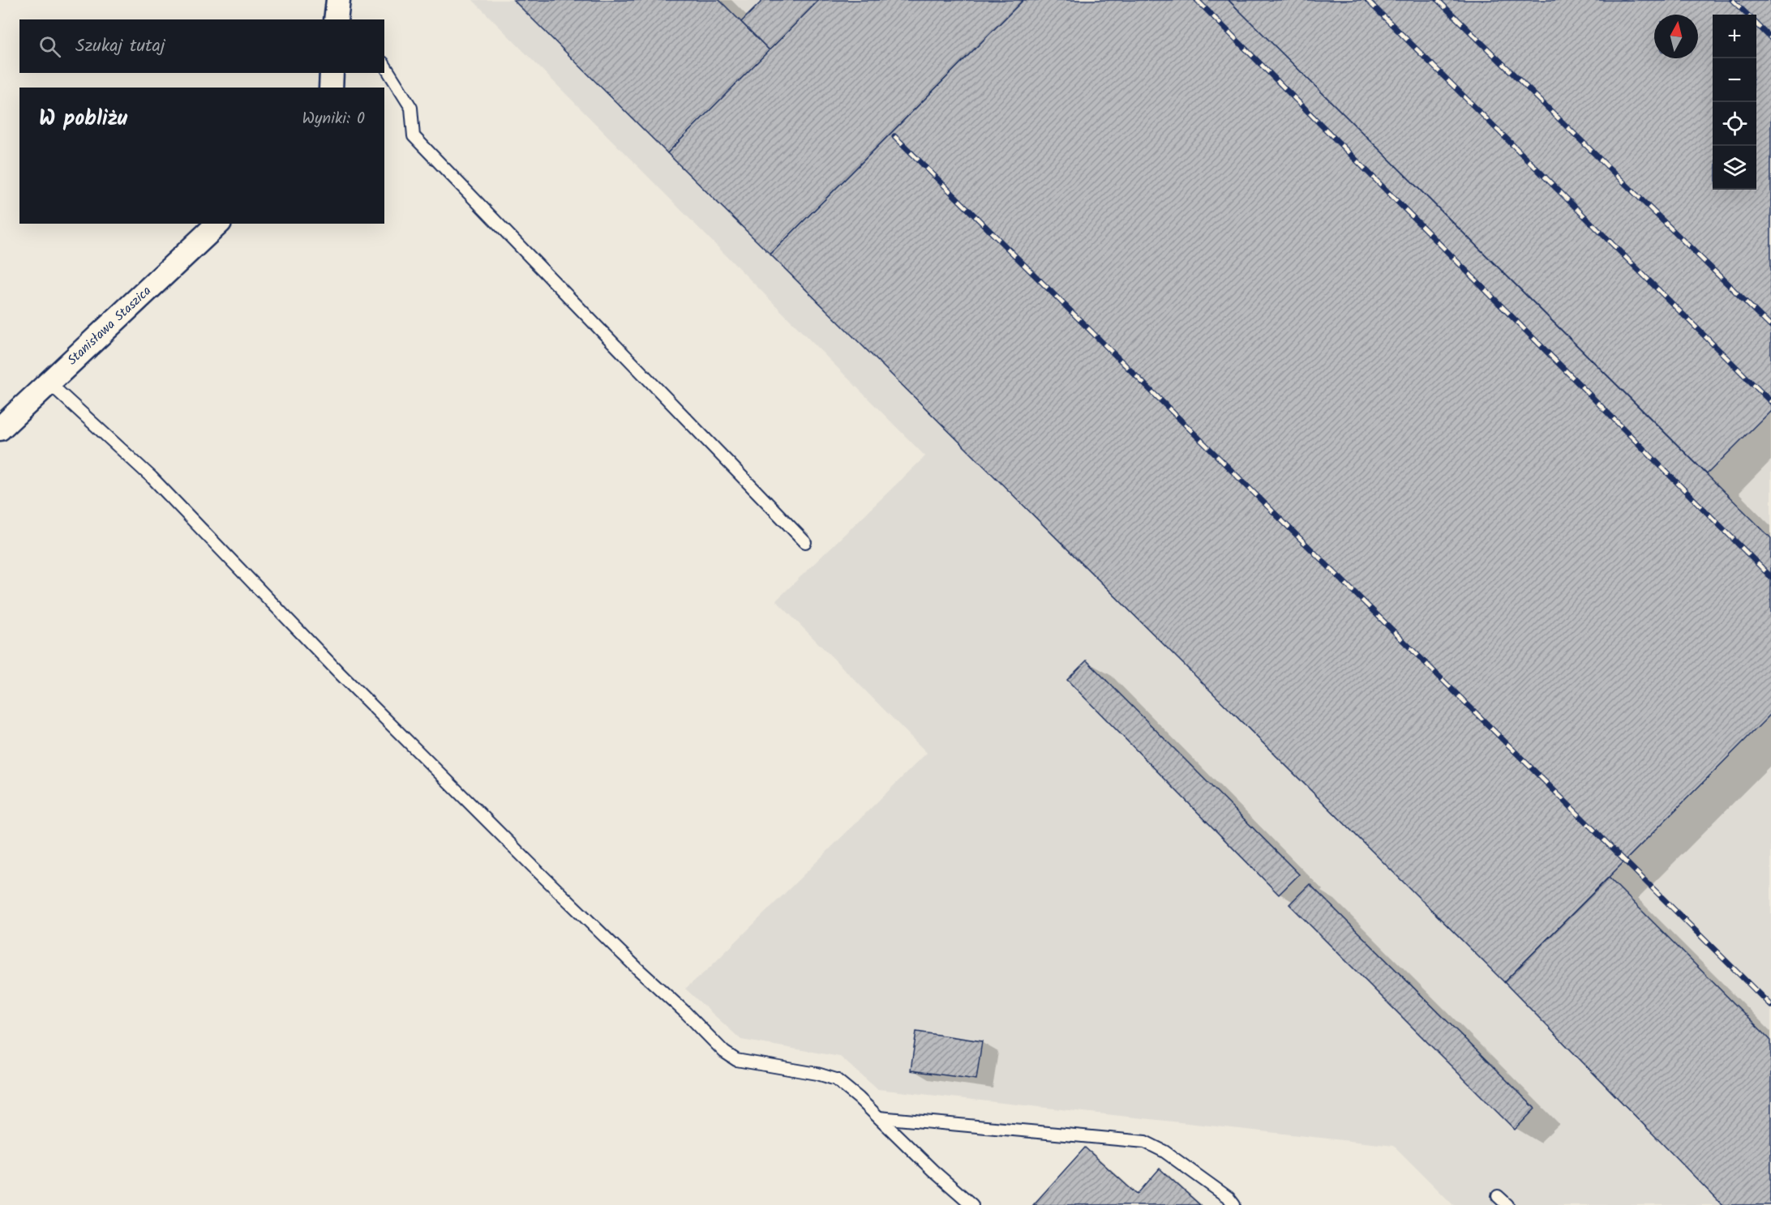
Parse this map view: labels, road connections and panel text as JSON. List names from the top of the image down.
{
  "streets": {
    "street": ["Stanisława Staszica"]
  },
  "north": "top",
  "page": {
    "map_buttons": ["+", "−"],
    "search": "Szukaj tutaj",
    "heading": ["W pobliżu", "Wyniki: 0"]
  }
}
